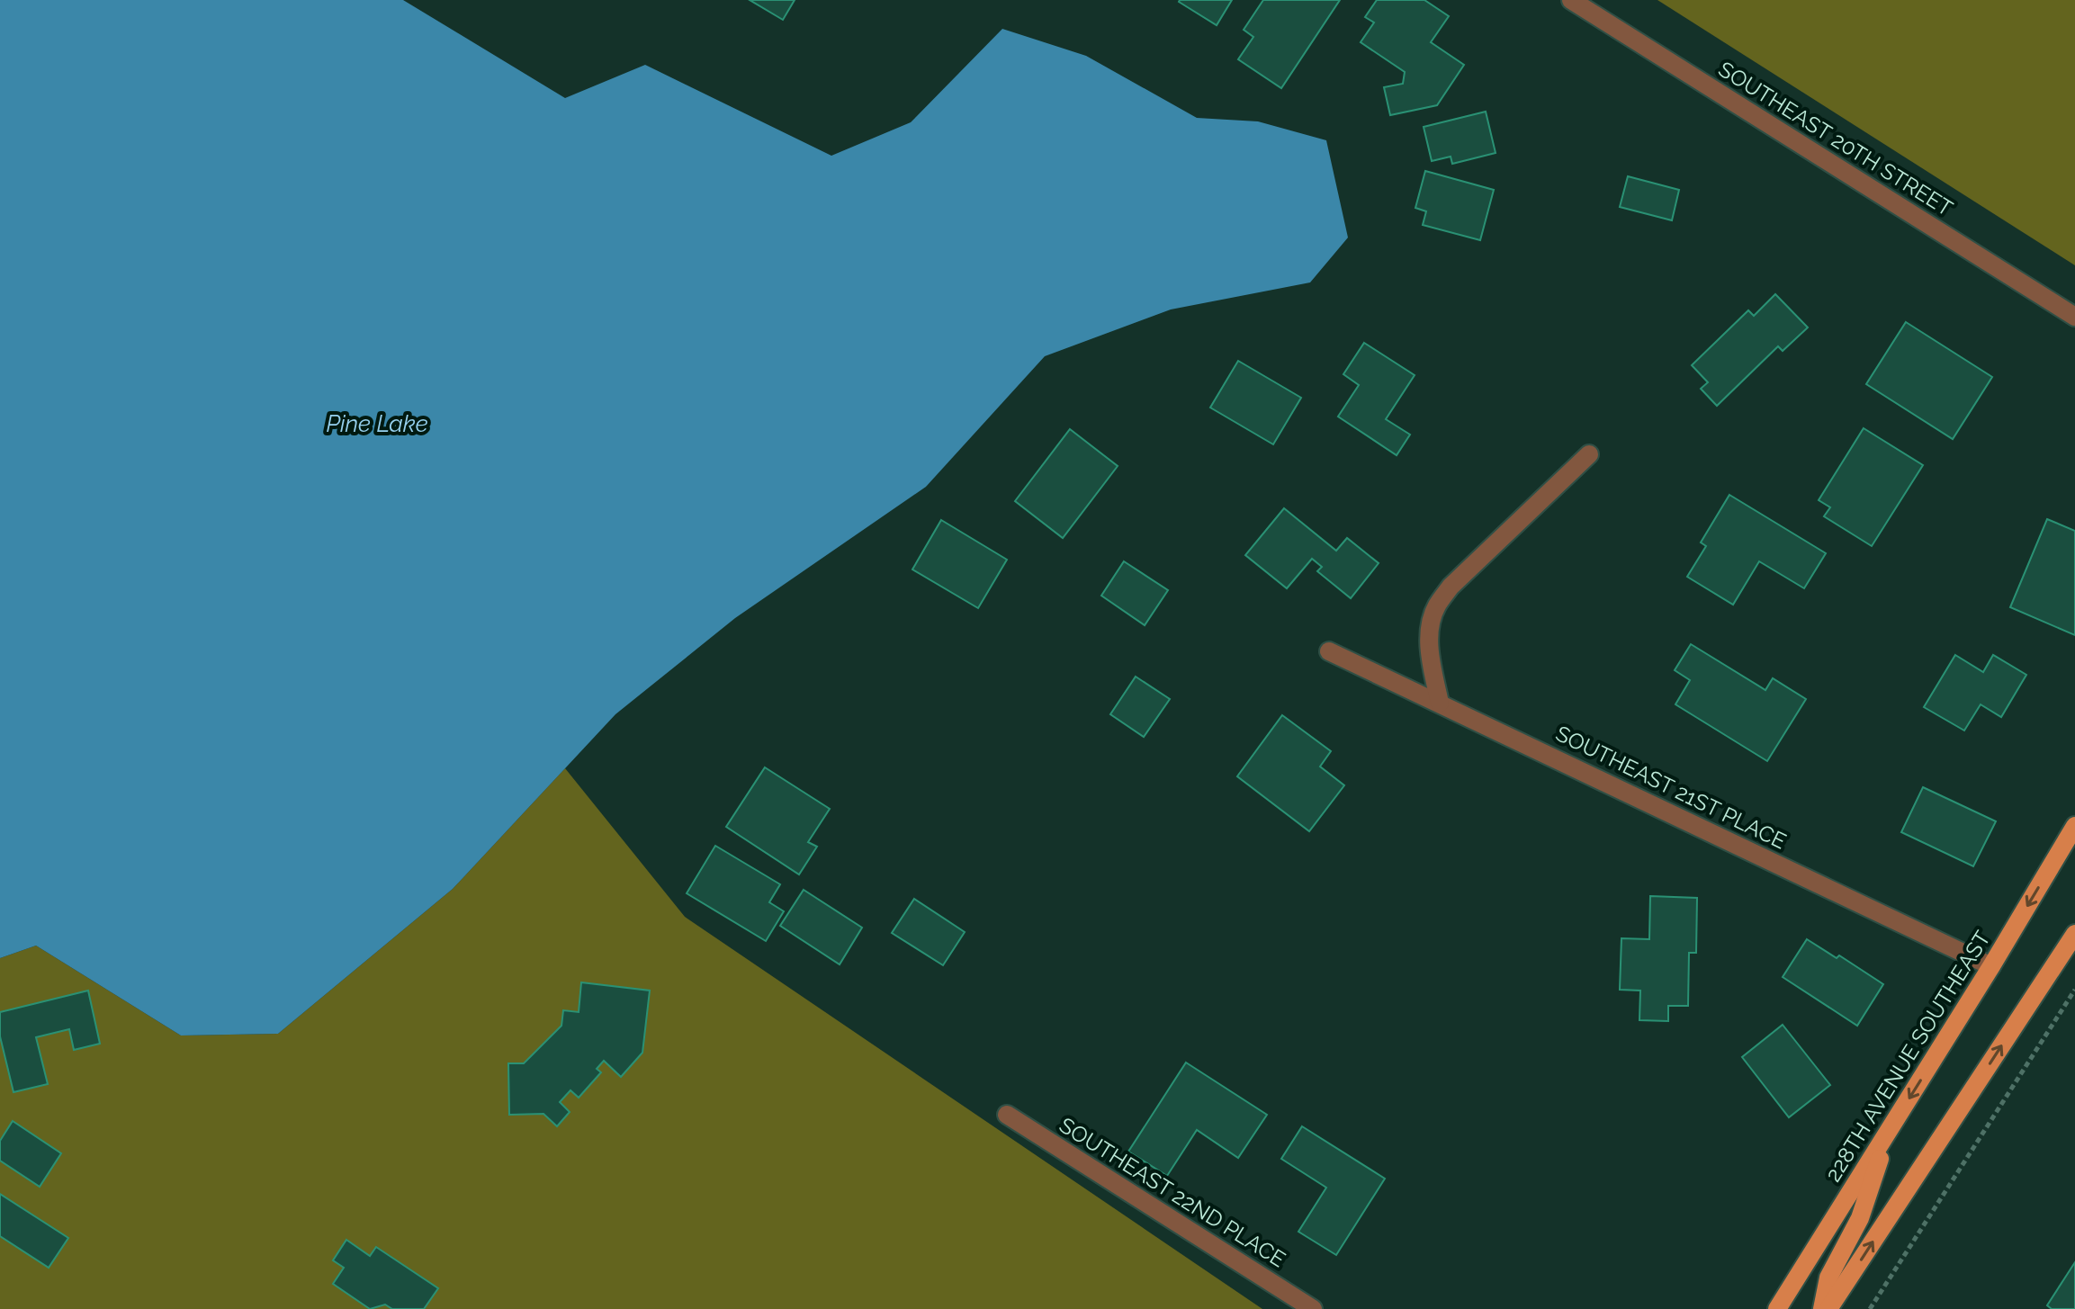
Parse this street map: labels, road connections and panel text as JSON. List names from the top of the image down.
{
  "streets": {
    "main road": ["228TH AVENUE SOUTHEAST"],
    "street": ["SOUTHEAST 20TH STREET", "SOUTHEAST 21ST PLACE", "SOUTHEAST 22ND PLACE"]
  },
  "crossings": [
    ["SOUTHEAST 21ST PLACE", "228TH AVENUE SOUTHEAST"]
  ],
  "water": ["Pine Lake"]
}
